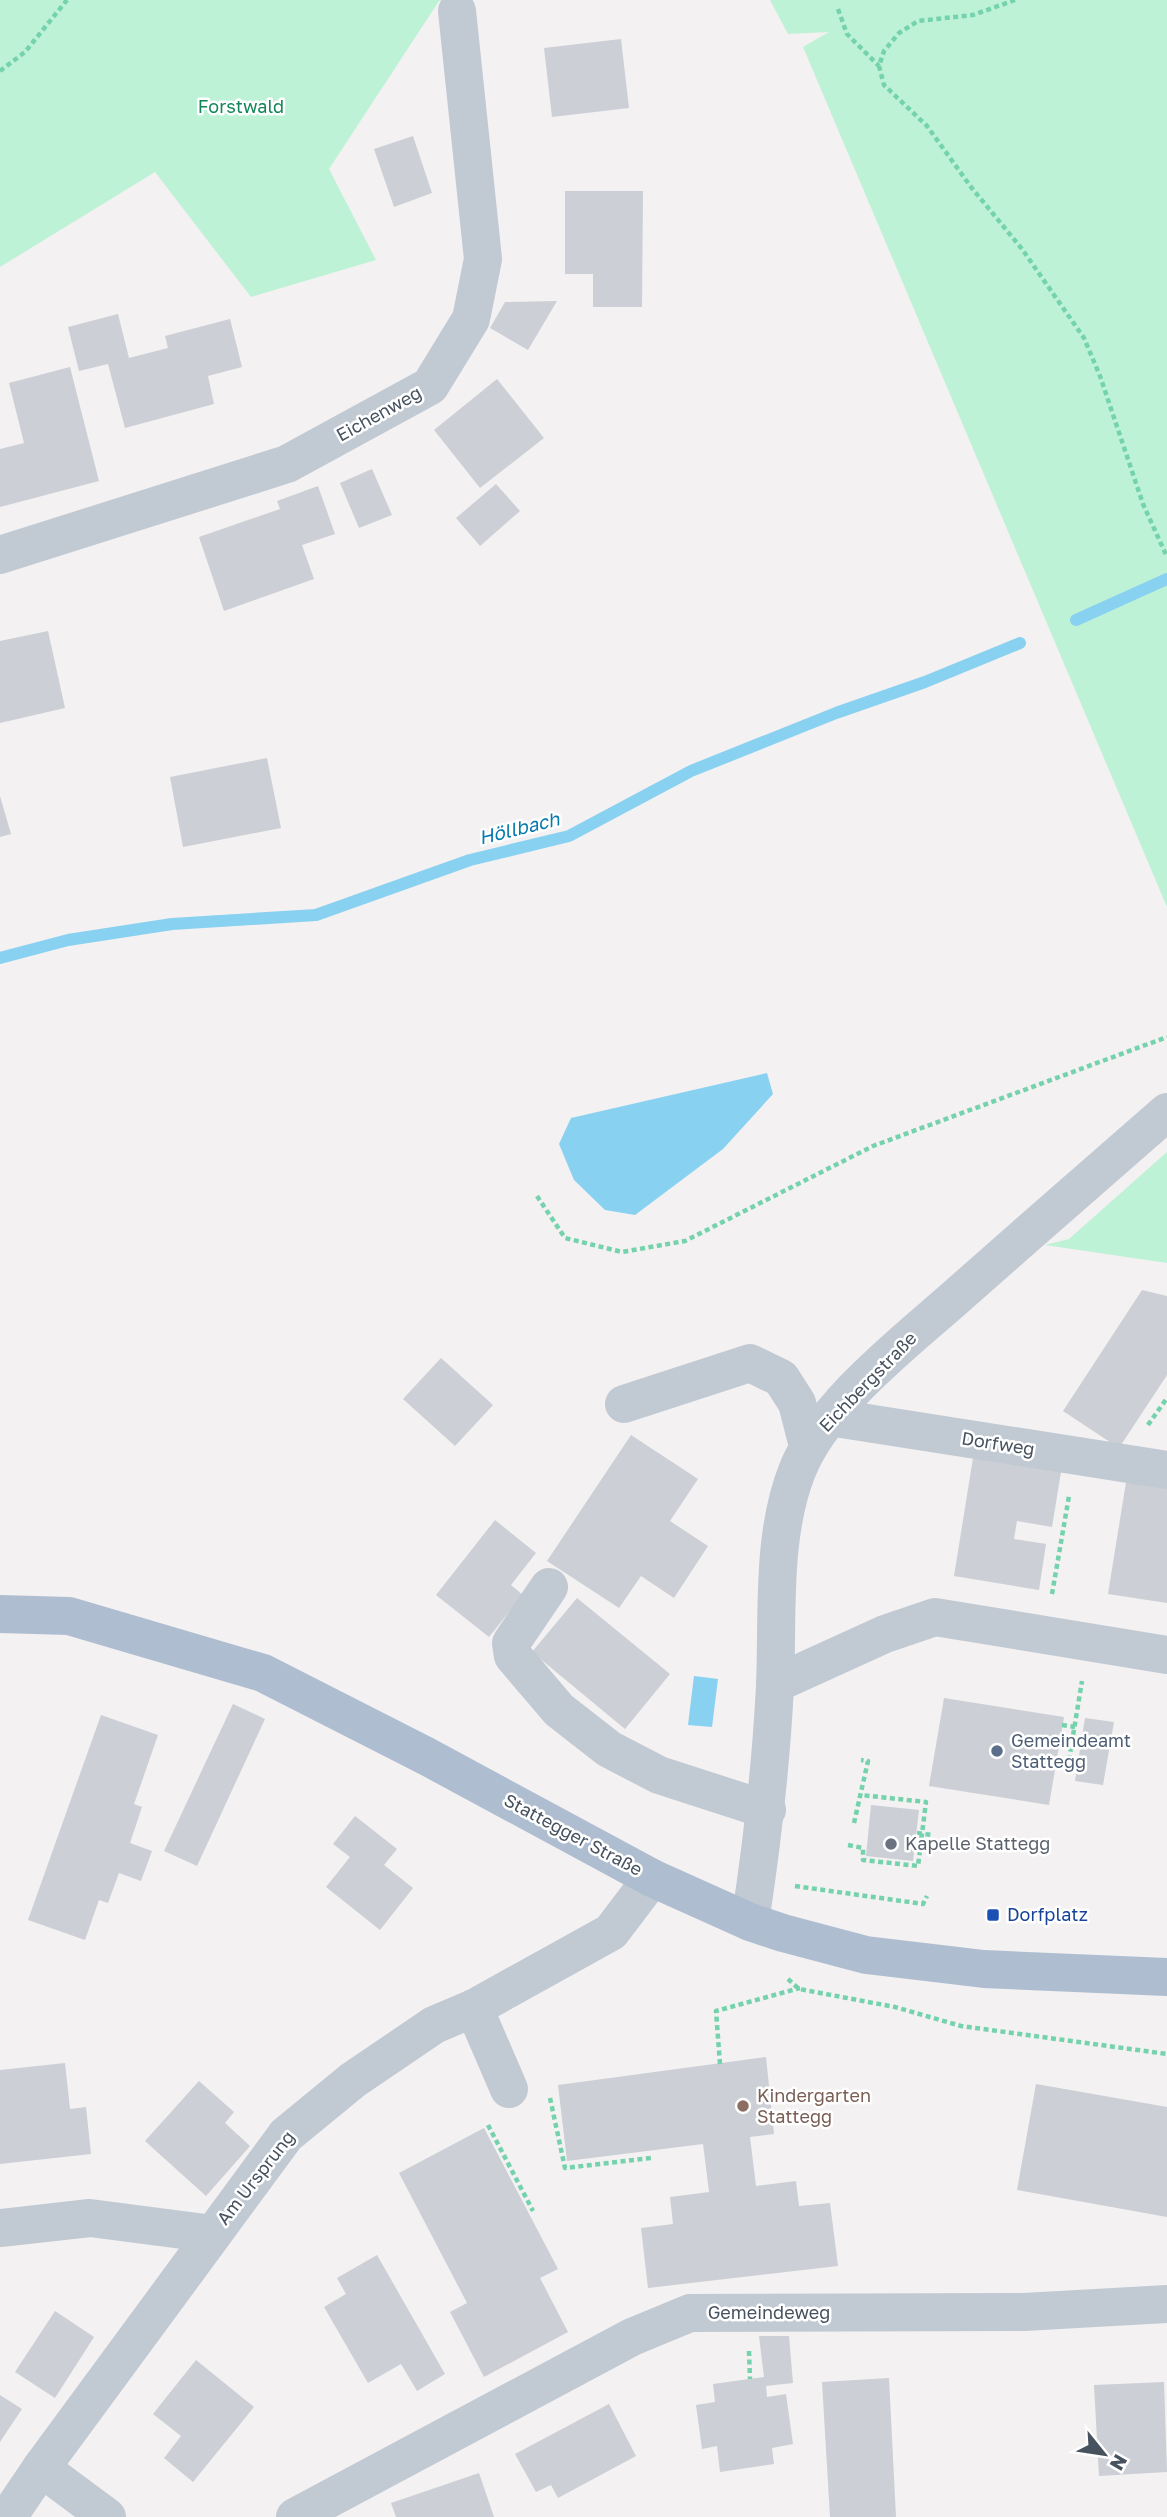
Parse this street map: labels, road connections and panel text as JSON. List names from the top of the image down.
{
  "streets": {
    "main road": ["Stattegger Straße"],
    "street": [
      "Eichenweg",
      "Eichbergstraße",
      "Dorfweg",
      "Am Ursprung",
      "Gemeindeweg"
    ]
  },
  "crossings": [
    ["Eichbergstraße", "Dorfweg"],
    ["Eichbergstraße", "Stattegger Straße"],
    ["Stattegger Straße", "Am Ursprung"]
  ],
  "water": ["Höllbach"],
  "parks": ["Forstwald"],
  "places": {
    "other": ["Gemeindeamt Stattegg", "Kapelle Stattegg", "Kindergarten Stattegg"],
    "transit": ["Dorfplatz"]
  },
  "north": "bottom right"
}
